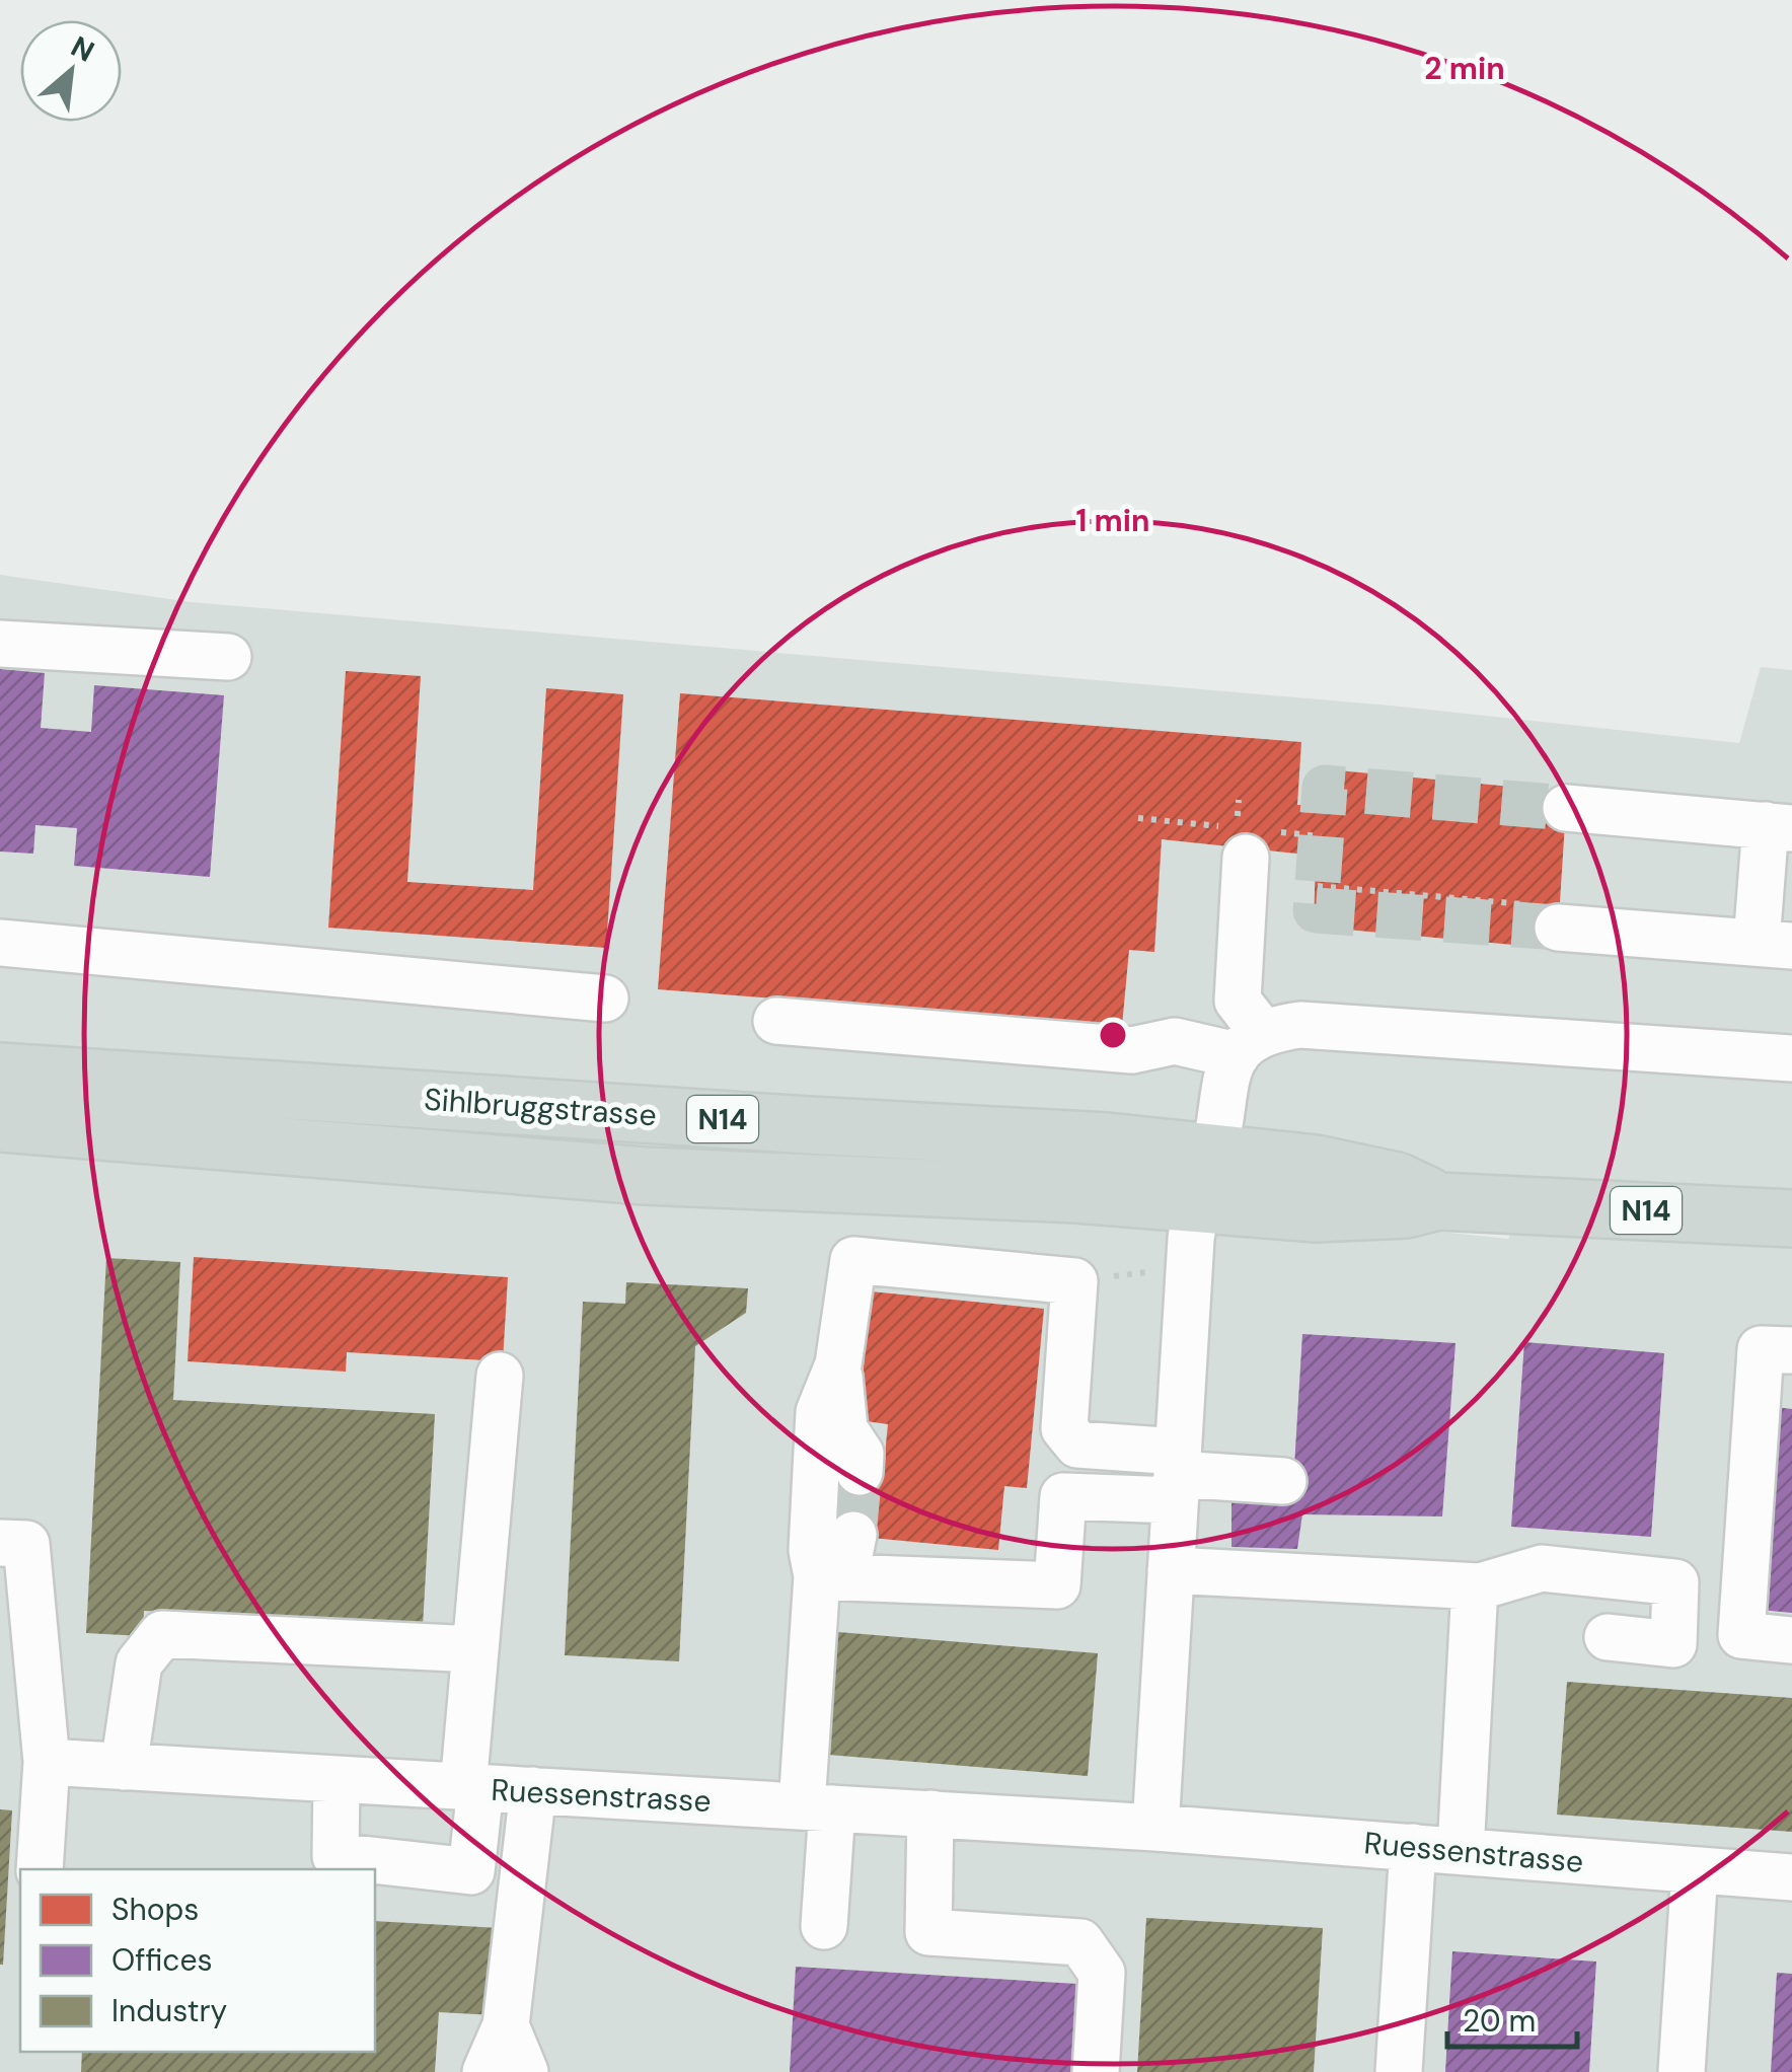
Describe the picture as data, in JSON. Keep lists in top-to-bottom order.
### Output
{
  "streets": {
    "main road": ["Sihlbruggstrasse", "N14"],
    "street": ["Ruessenstrasse"]
  },
  "legend": ["Shops", "Offices", "Industry"],
  "scale_bar": "20 m",
  "north": "top right",
  "rings": ["2 min", "1 min"]
}
